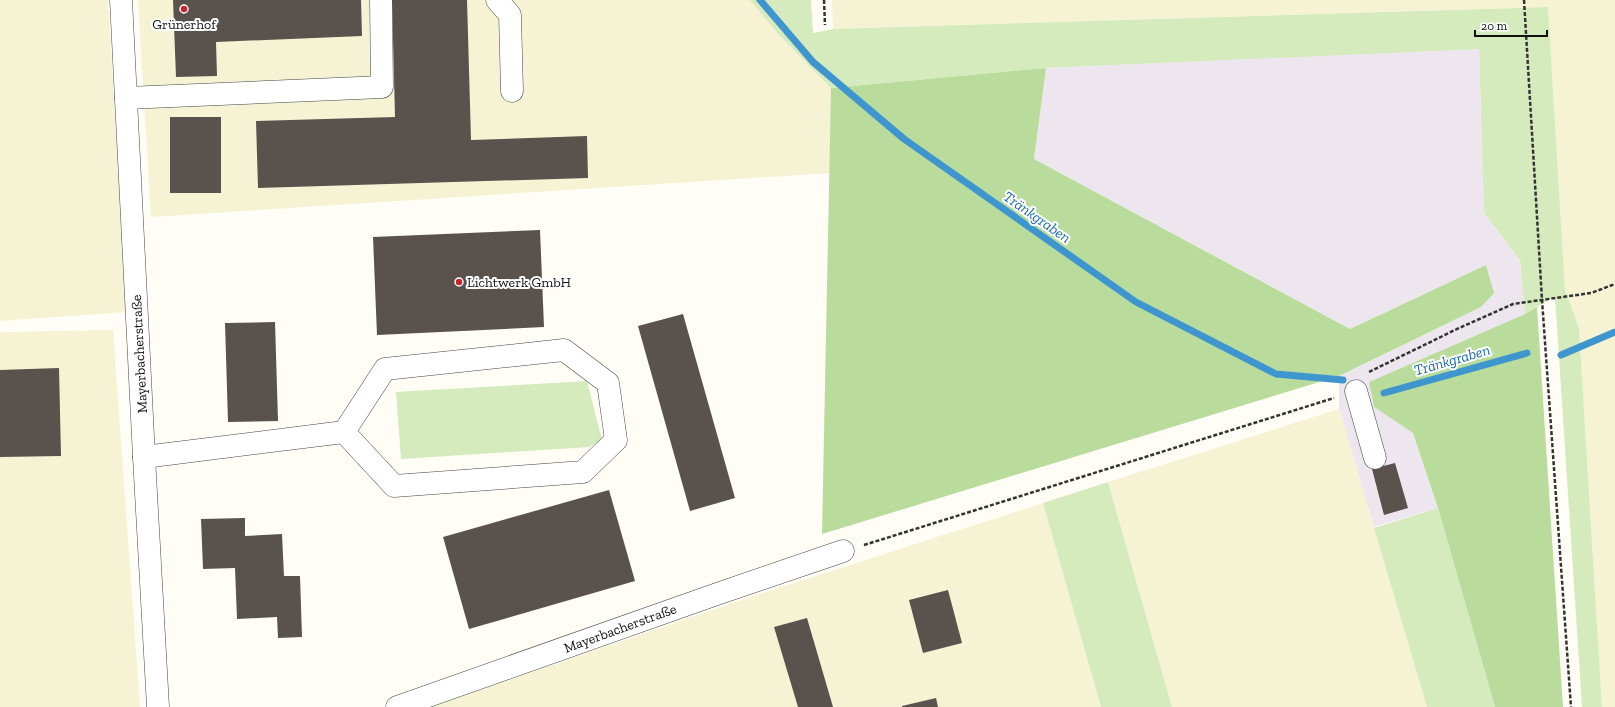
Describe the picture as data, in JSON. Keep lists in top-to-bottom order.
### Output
{
  "streets": {
    "street": ["Mayerbacherstraße"]
  },
  "water": ["Tränkgraben"],
  "places": ["Grünerhof", "Lichtwerk GmbH"],
  "scale_bar": "20 m"
}
